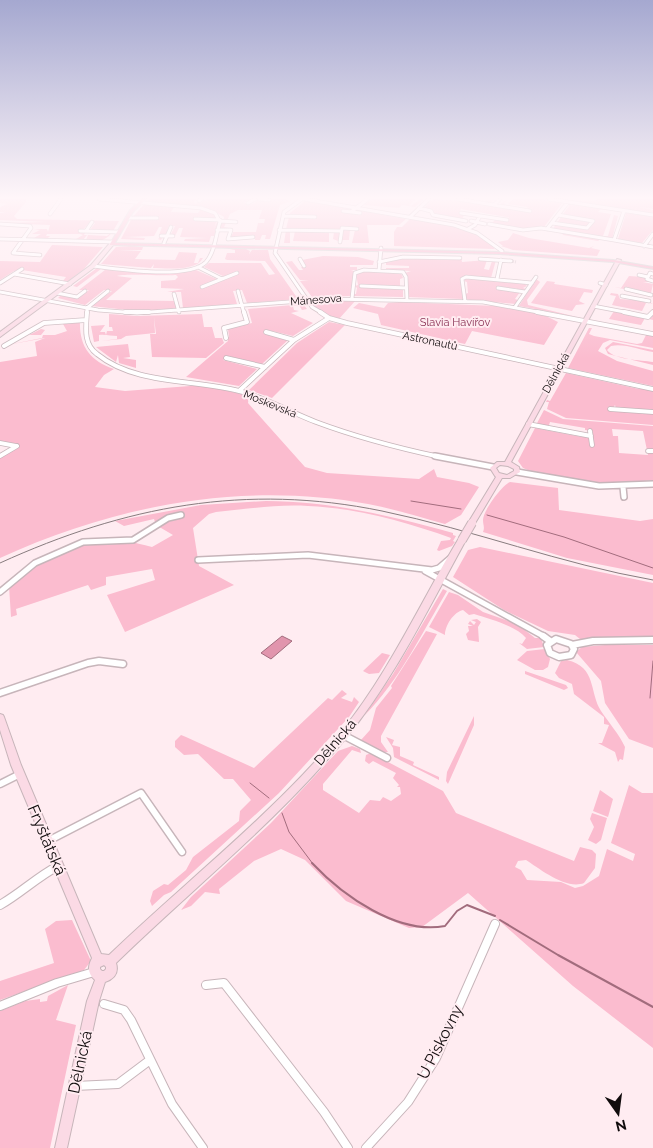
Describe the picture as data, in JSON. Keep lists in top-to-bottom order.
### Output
{
  "streets": {
    "street": [
      "Mánesova",
      "Astronautů",
      "Dělnická",
      "Moskevská",
      "Fryštátská",
      "U Pískovny"
    ]
  },
  "crossings": [
    ["Mánesova", "Astronautů"],
    ["Mánesova", "Dělnická"],
    ["Mánesova", "Moskevská"],
    ["Astronautů", "Dělnická"],
    ["Dělnická", "Fryštátská"]
  ],
  "parks": ["Slavia Havířov"],
  "north": "bottom"
}
